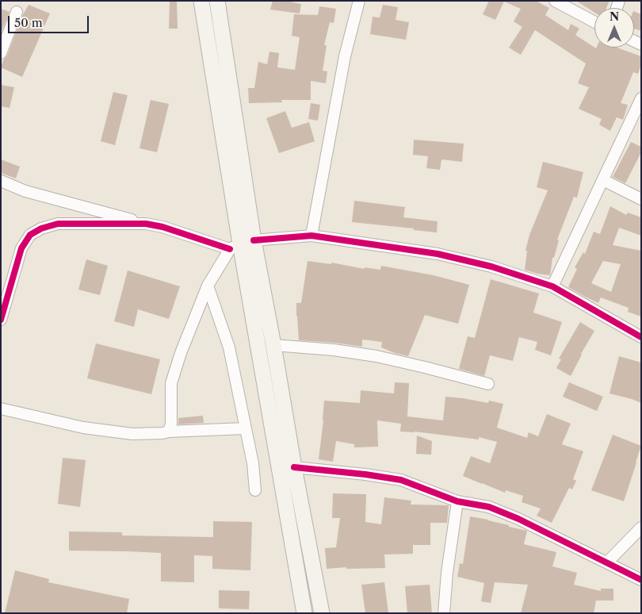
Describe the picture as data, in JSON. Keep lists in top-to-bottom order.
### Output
{
  "scale_bar": "50 m",
  "north": "top"
}
